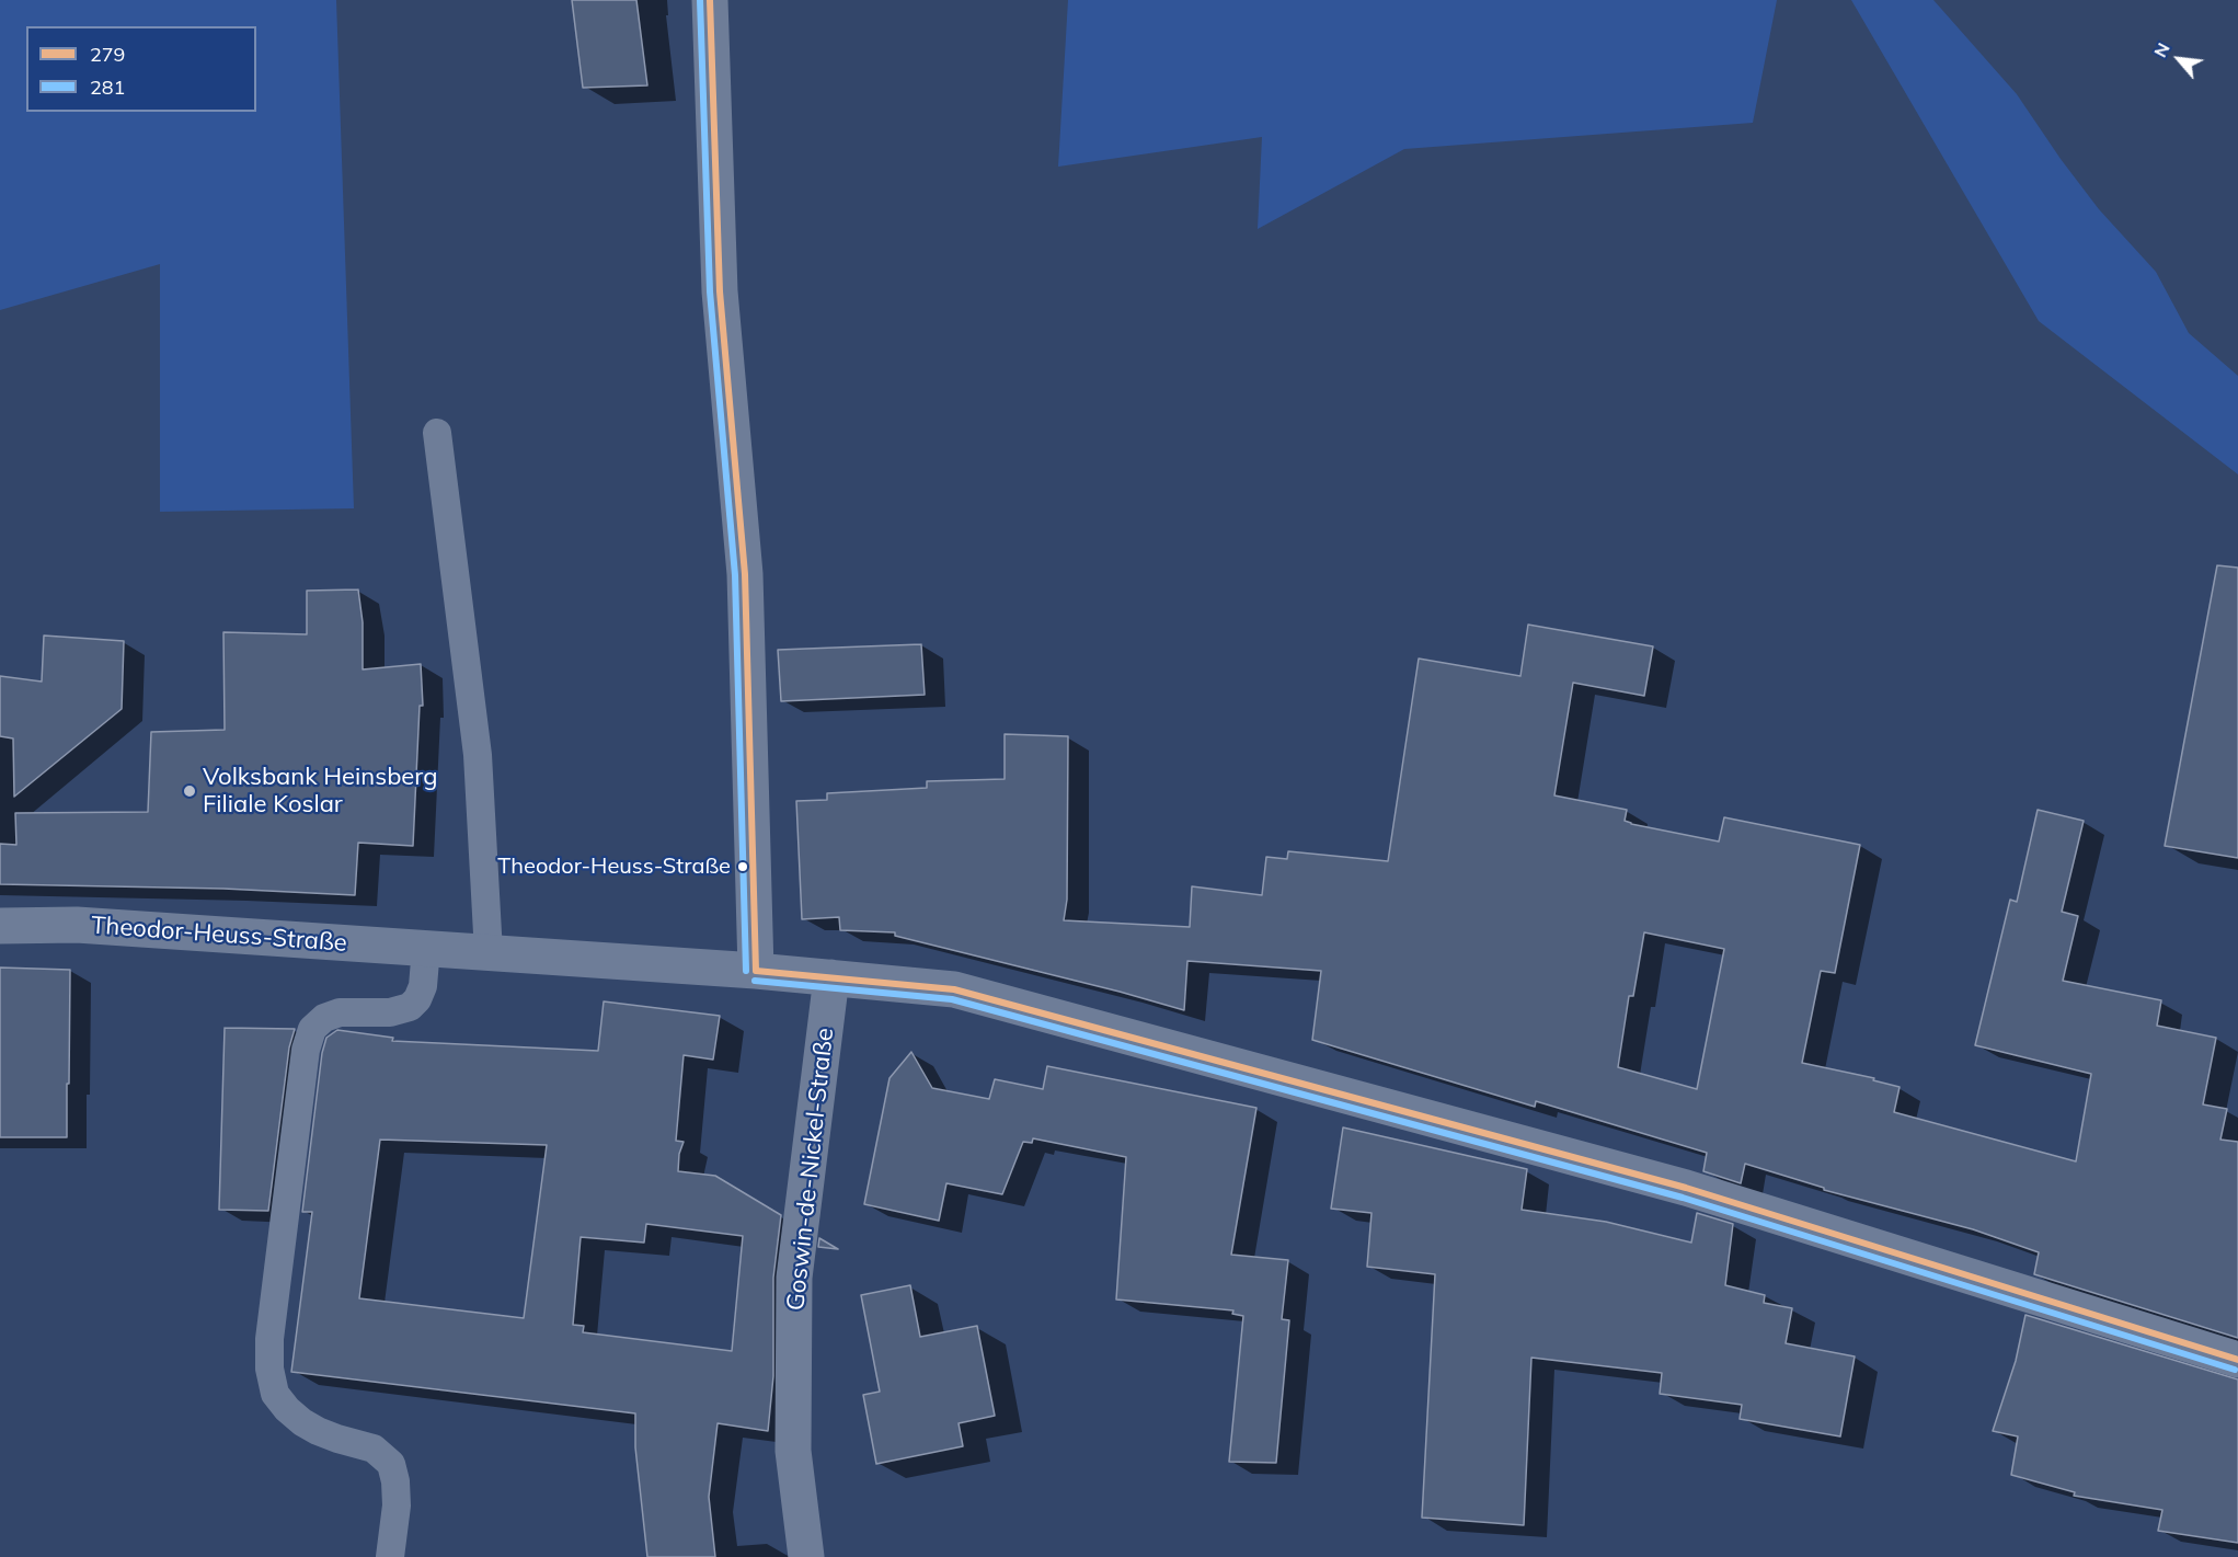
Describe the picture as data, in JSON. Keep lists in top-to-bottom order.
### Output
{
  "streets": {
    "street": ["Theodor-Heuss-Straße", "Goswin-de-Nickel-Straße"]
  },
  "crossings": [
    ["Theodor-Heuss-Straße", "Goswin-de-Nickel-Straße"]
  ],
  "places": ["Volksbank Heinsberg Filiale Koslar", "Theodor-Heuss-Straße"],
  "lines": ["transit line 279", "transit line 281"],
  "legend": ["279", "281"],
  "north": "top left"
}
